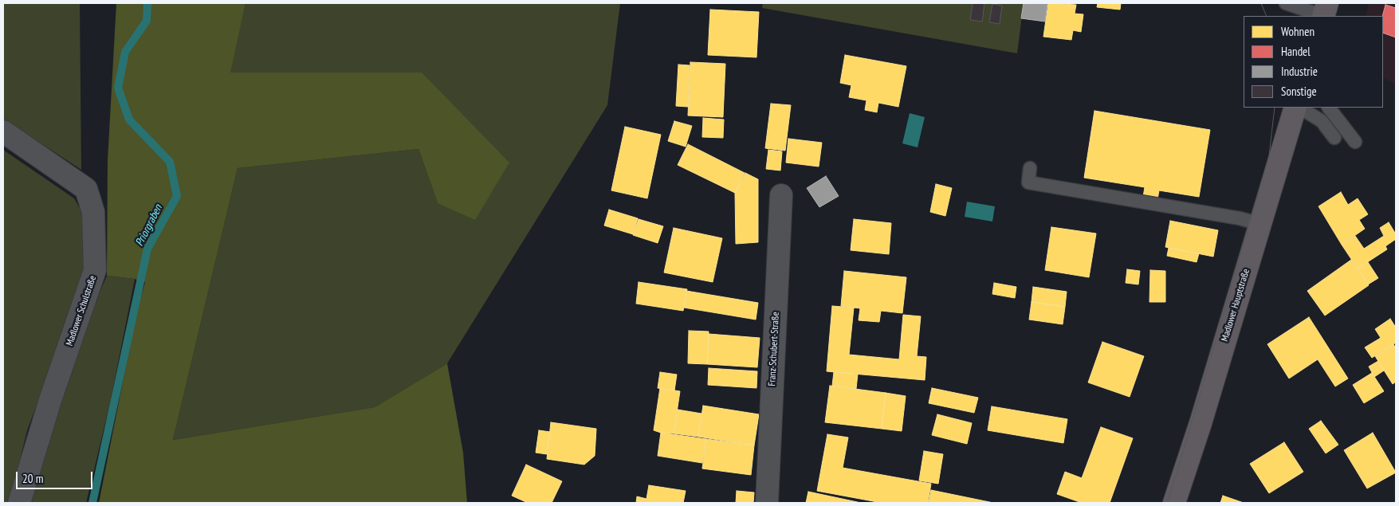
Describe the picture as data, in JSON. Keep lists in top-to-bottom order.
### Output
{
  "streets": {
    "main road": ["Madlower Hauptstraße"],
    "street": ["Madlower Schulstraße", "Franz-Schubert-Straße"]
  },
  "water": ["Priorgraben"],
  "legend": [
    "Wohnen",
    "Handel",
    "Industrie",
    "Sonstige"
  ],
  "scale_bar": "20 m"
}
